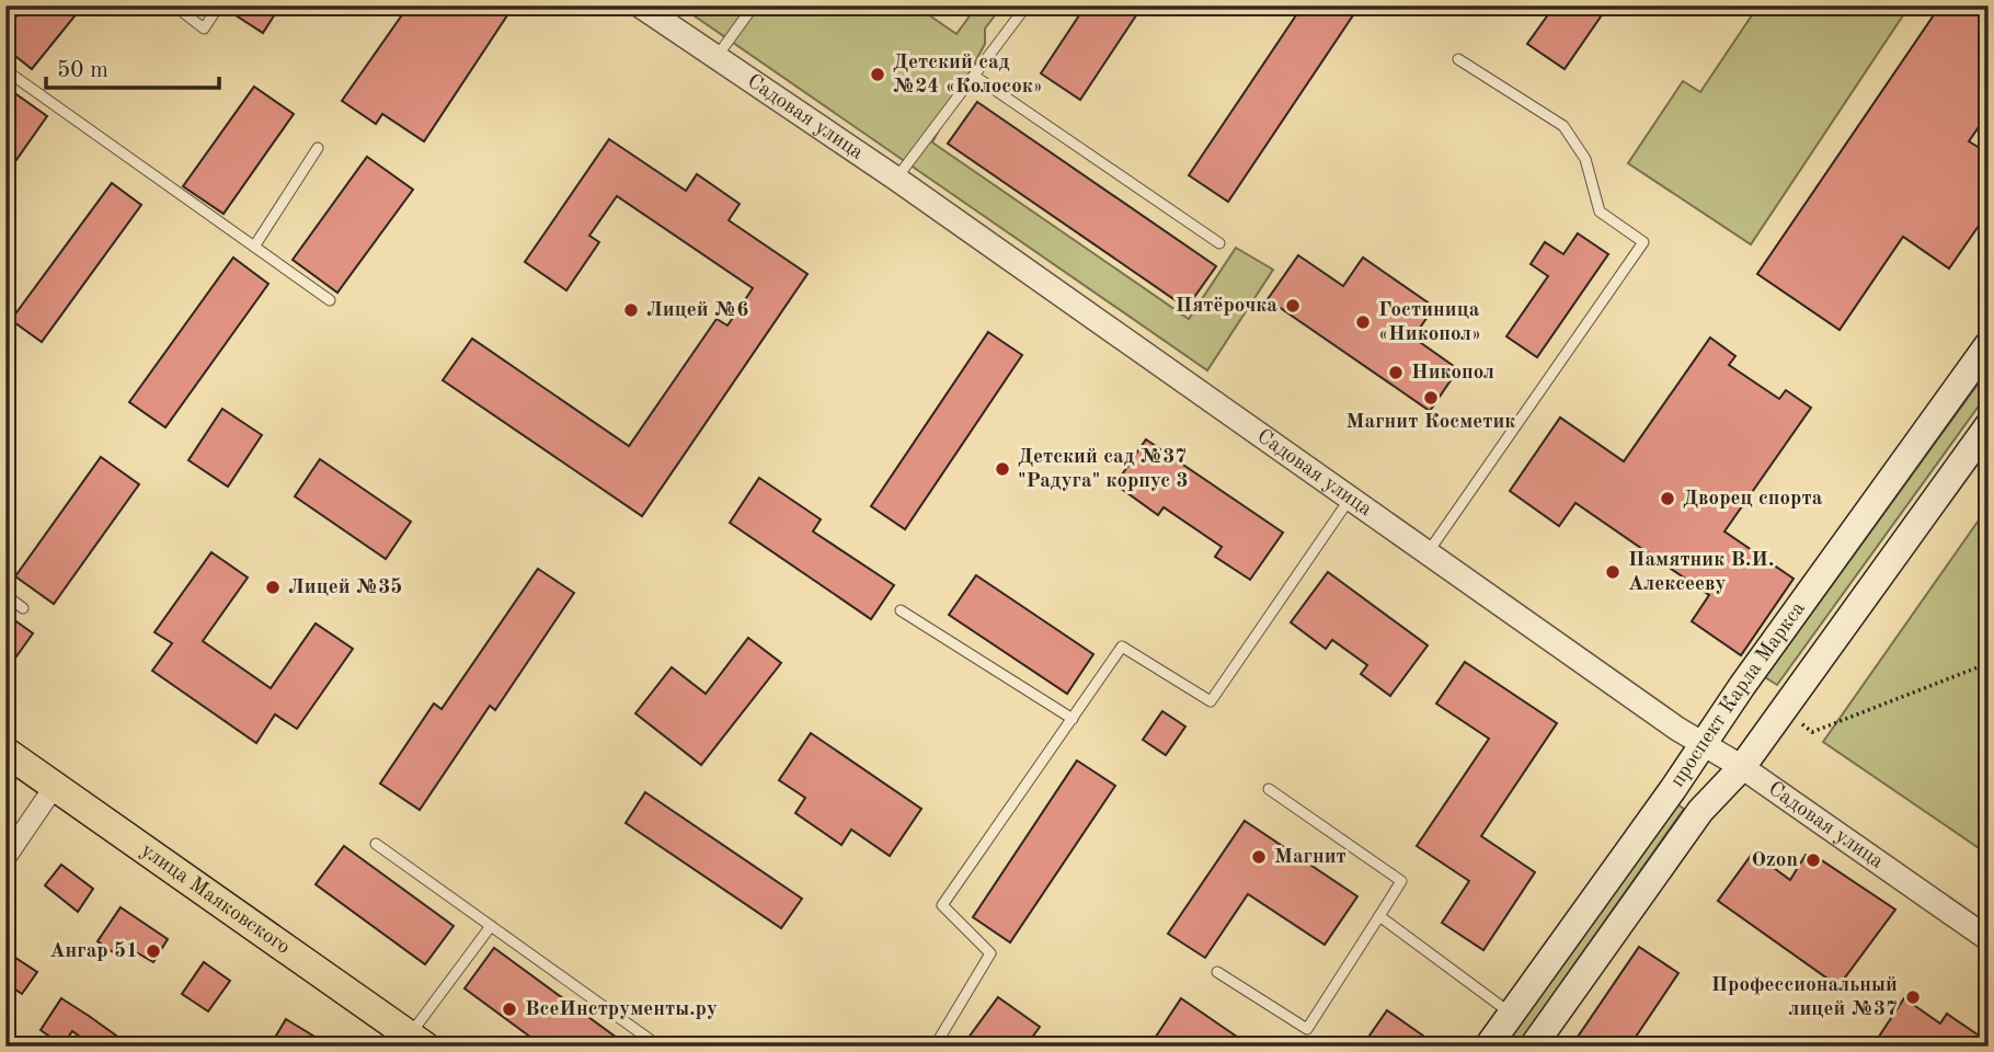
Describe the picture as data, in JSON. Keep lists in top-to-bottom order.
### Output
{
  "streets": {
    "main road": ["проспект Карла Маркса", "улица Маяковского"],
    "street": ["Садовая улица"]
  },
  "crossings": [
    ["Садовая улица", "проспект Карла Маркса"]
  ],
  "places": [
    "Детский сад №24 «Колосок»",
    "Пятёрочка",
    "Лицей №6",
    "Гостиница «Никопол»",
    "Никопол",
    "Магнит Косметик",
    "Детский сад №37 \"Радуга\" корпус 3",
    "Дворец спорта",
    "Памятник В.И. Алексееву",
    "Лицей №35",
    "Магнит",
    "Ozon",
    "Ангар 51",
    "Профессиональный лицей №37",
    "ВсеИнструменты.ру"
  ],
  "scale_bar": "50 m"
}
